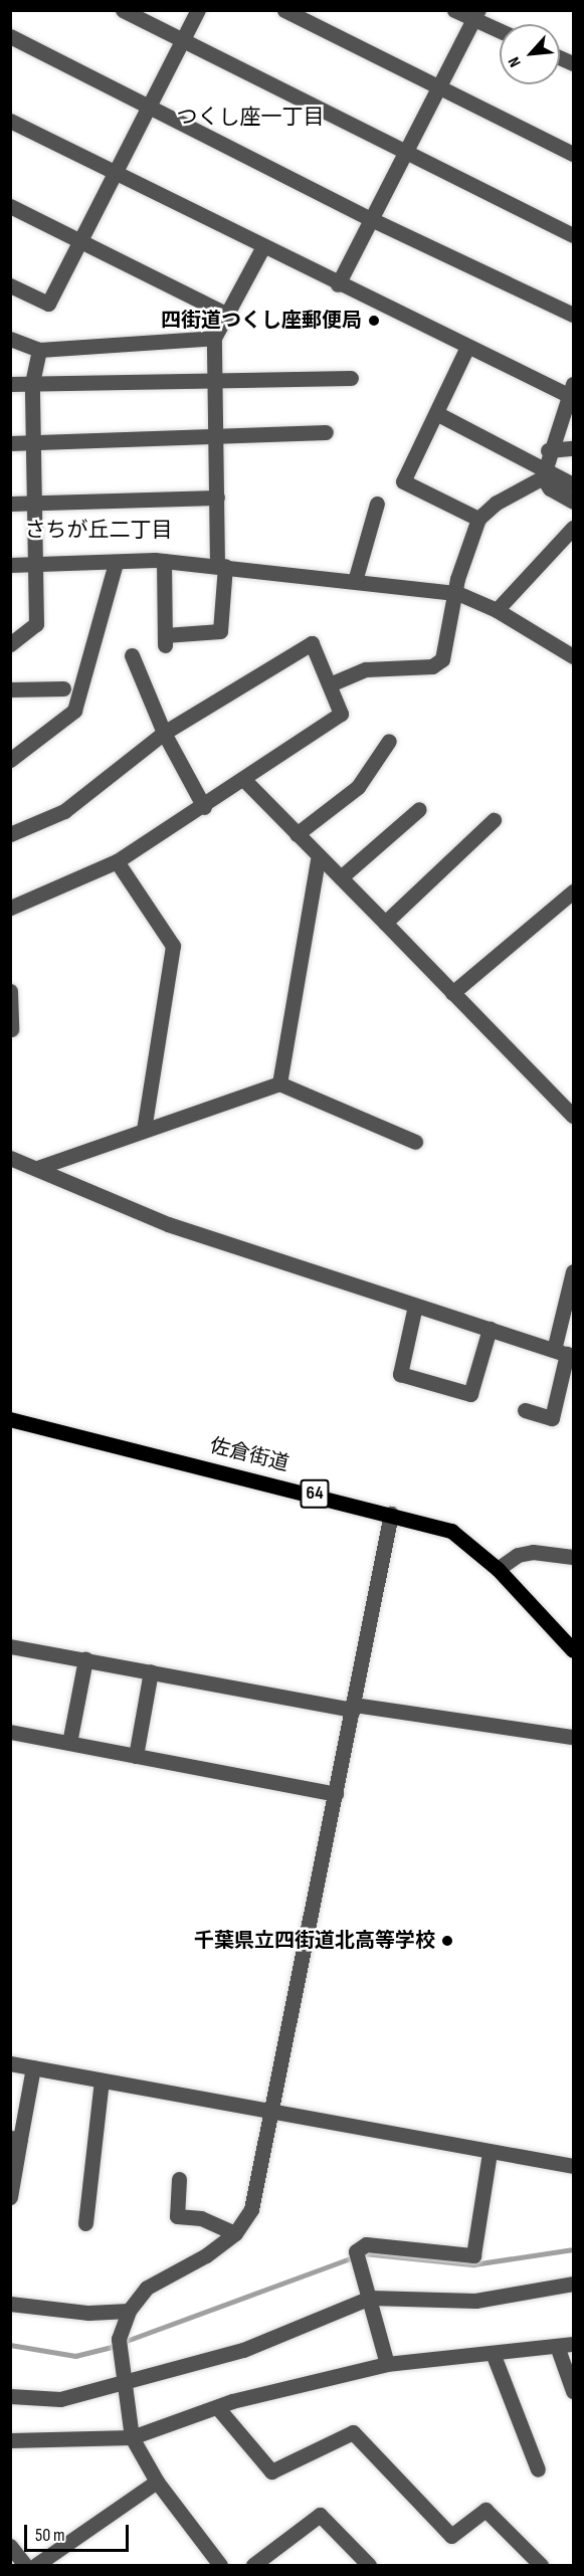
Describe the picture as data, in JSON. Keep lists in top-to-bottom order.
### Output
{
  "streets": {
    "main road": ["佐倉街道", "64"]
  },
  "districts": ["つくし座一丁目", "さちが丘二丁目"],
  "places": ["四街道つくし座郵便局", "千葉県立四街道北高等学校"],
  "scale_bar": "50 m",
  "north": "bottom left"
}
